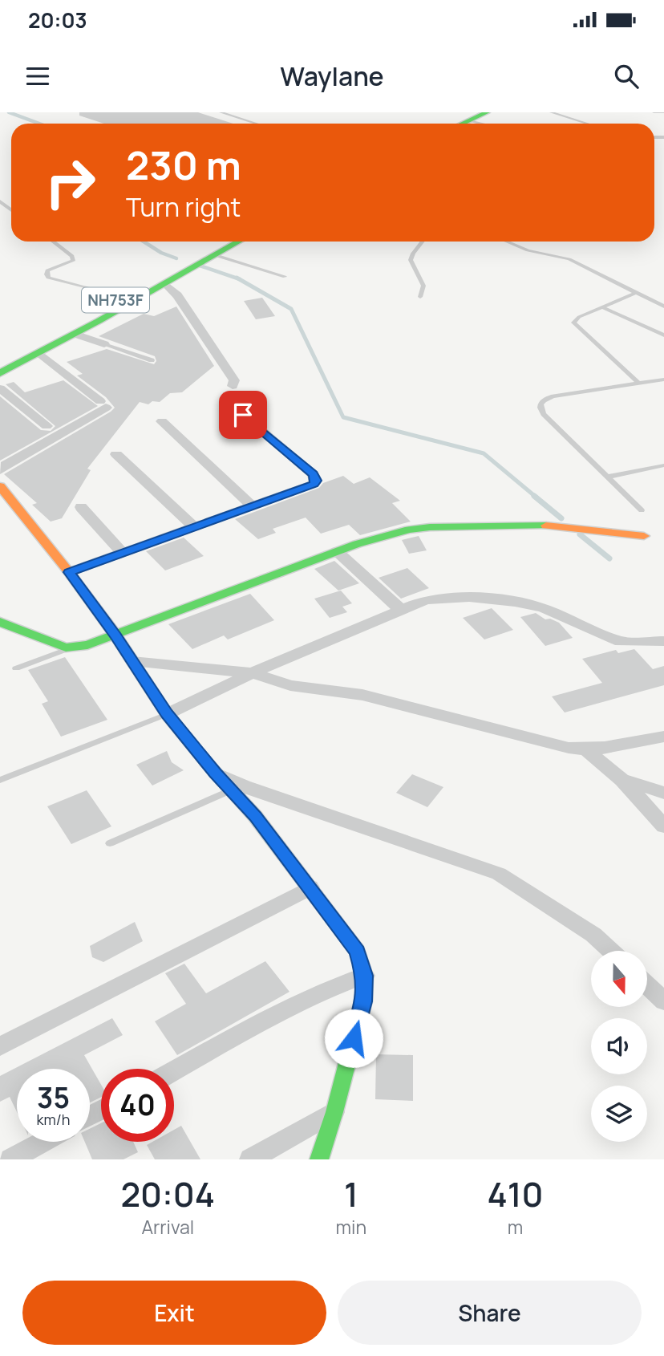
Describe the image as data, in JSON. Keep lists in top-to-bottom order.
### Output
{
  "streets": {
    "main road": ["NH753F"]
  },
  "north": "bottom",
  "page": {
    "status": "20:03",
    "header": "Waylane",
    "turn": ["230 m", "Turn right"],
    "speed": "35 km/h",
    "limit": "40",
    "eta": [
      "20:04",
      "Arrival",
      "1",
      "min",
      "410",
      "m"
    ],
    "buttons": ["Exit", "Share"]
  }
}
